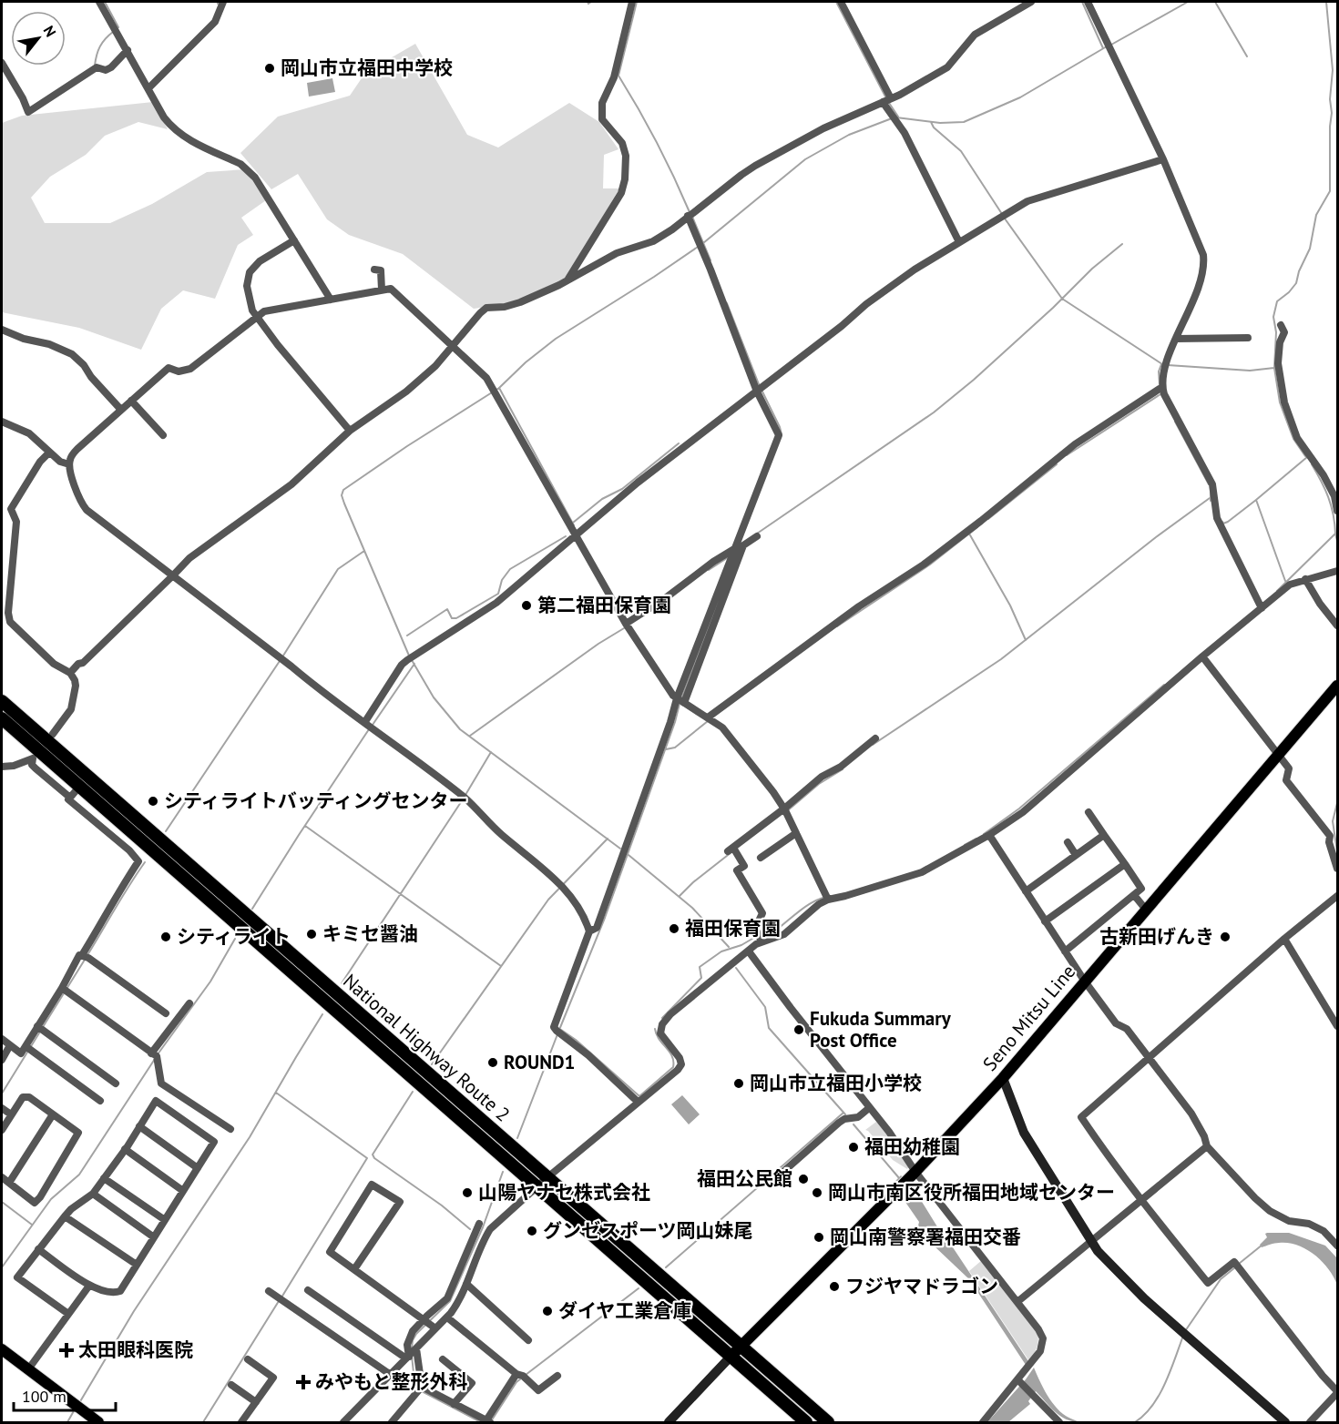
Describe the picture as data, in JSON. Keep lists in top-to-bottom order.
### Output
{
  "streets": {
    "highway": ["National Highway Route 2"],
    "main road": ["Seno Mitsu Line"]
  },
  "crossings": [
    ["Seno Mitsu Line", "National Highway Route 2"]
  ],
  "places": {
    "other": [
      "岡山市立福田中学校",
      "第二福田保育園",
      "シティライトバッティングセンター",
      "福田保育園",
      "キミセ醤油",
      "シティライト",
      "古新田げんき",
      "Fukuda Summary Post Office",
      "ROUND1",
      "岡山市立福田小学校",
      "福田幼稚園",
      "福田公民館",
      "山陽ヤナセ株式会社",
      "岡山市南区役所福田地域センター",
      "グンゼスポーツ岡山妹尾",
      "岡山南警察署福田交番",
      "フジヤマドラゴン",
      "ダイヤ工業倉庫"
    ],
    "health": ["太田眼科医院", "みやもと整形外科"]
  },
  "scale_bar": "100 m",
  "north": "top right"
}
